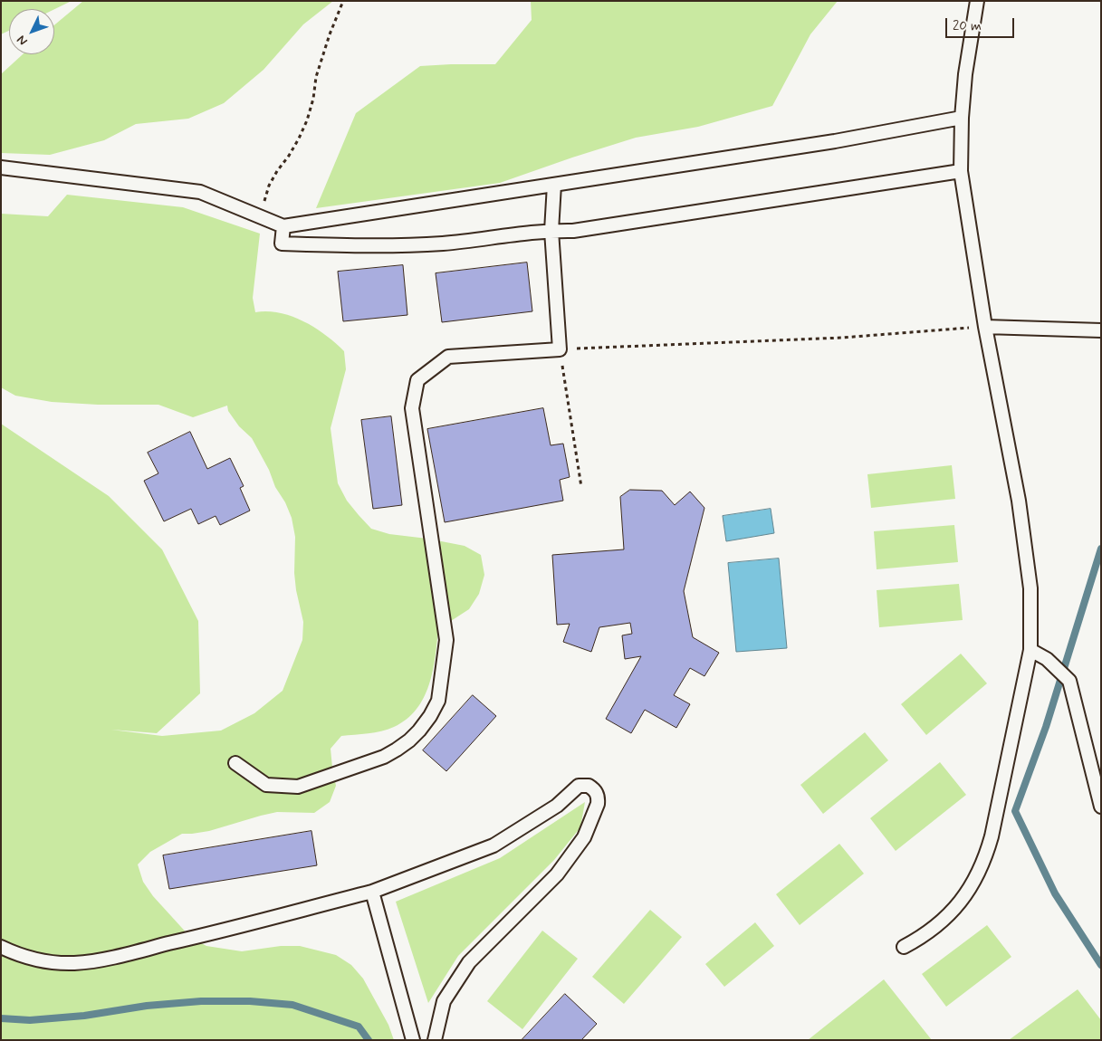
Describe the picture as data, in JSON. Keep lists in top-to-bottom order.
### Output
{
  "scale_bar": "20 m",
  "north": "bottom left"
}
